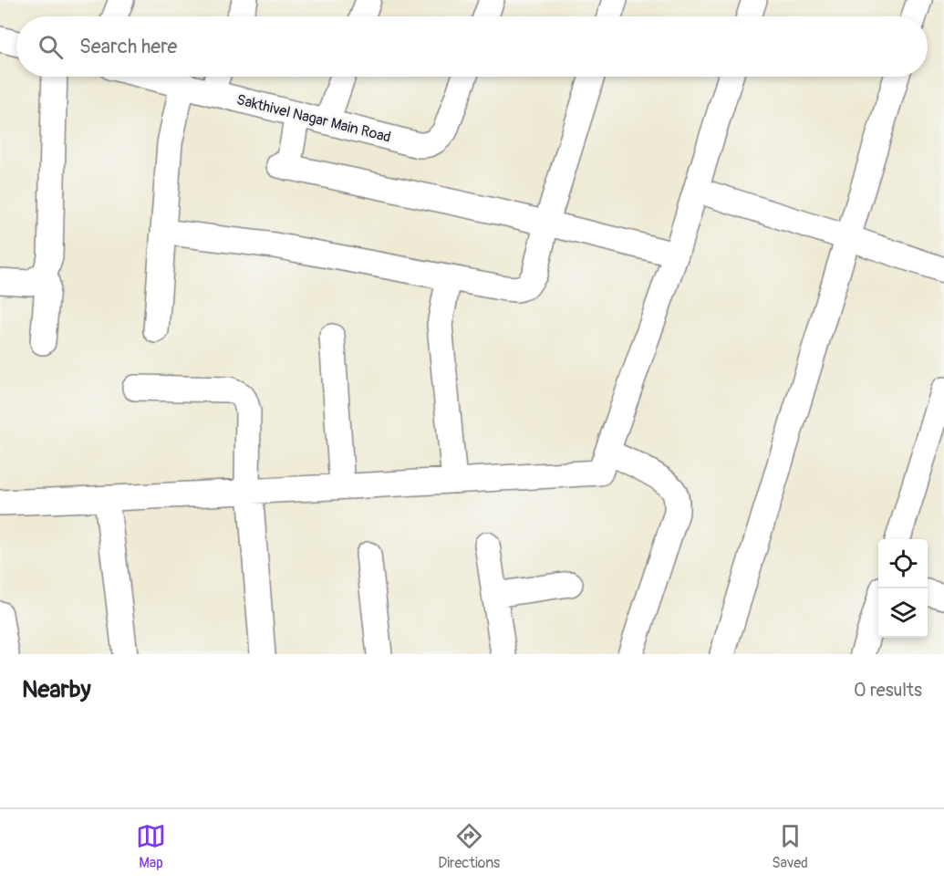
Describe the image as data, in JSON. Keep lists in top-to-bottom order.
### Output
{
  "streets": {
    "street": ["Sakthivel Nagar Main Road"]
  },
  "page": {
    "search": "Search here",
    "heading": ["Nearby", "0 results"],
    "nav": ["Map", "Directions", "Saved"]
  }
}
